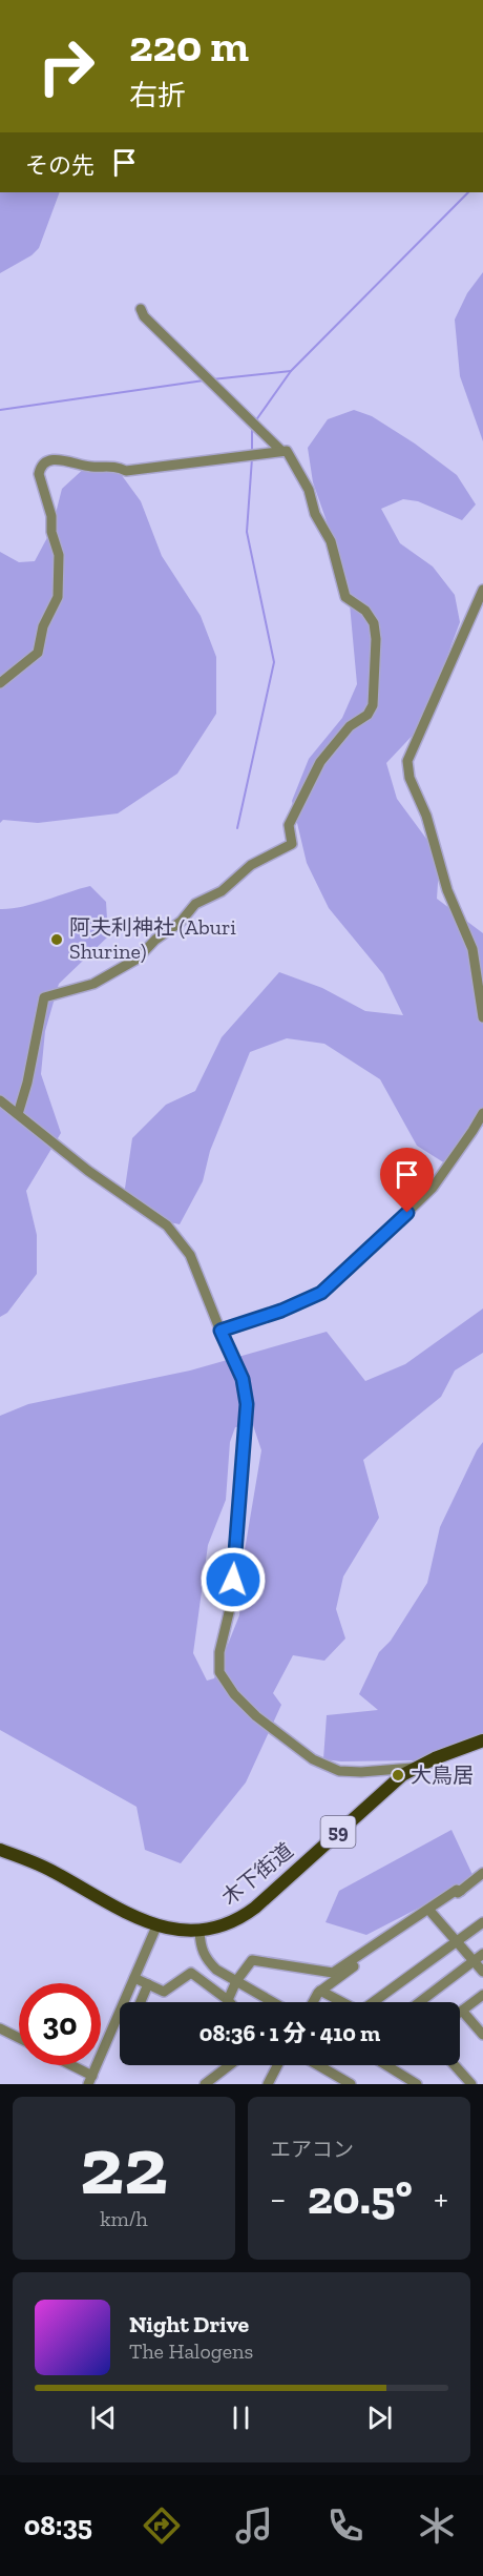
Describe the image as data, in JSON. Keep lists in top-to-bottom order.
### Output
{
  "streets": {
    "main road": ["59", "木下街道"]
  },
  "places": ["阿夫利神社 (Aburi Shurine)", "大鳥居"],
  "page": {
    "turn": ["220 m", "右折"],
    "then": "その先",
    "limit": "30",
    "trip": "08:36 · 1 分 · 410 m",
    "tile": [
      ["22", "km/h"],
      "エアコン"
    ],
    "heat": ["−", "20.5°", "+"],
    "song": ["Night Drive", "The Halogens"],
    "tabs": "08:35"
  }
}
